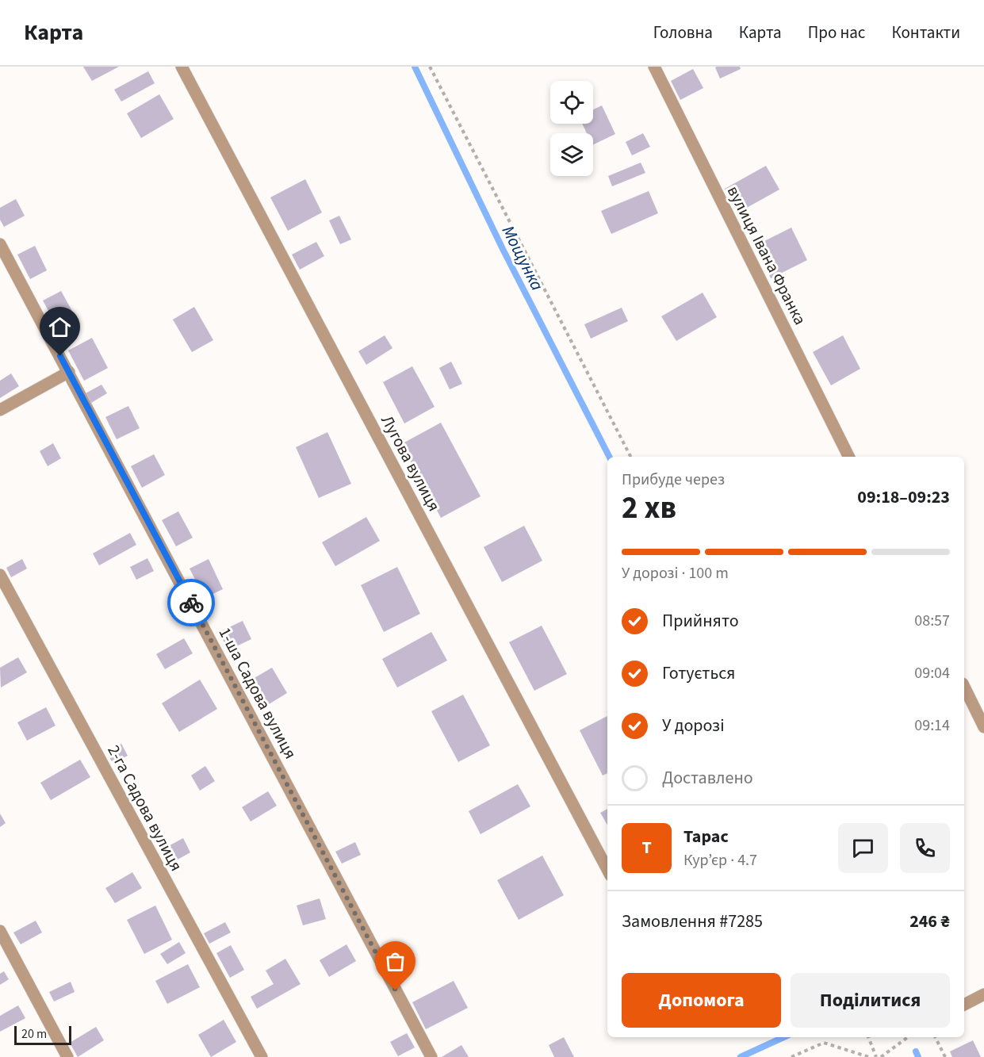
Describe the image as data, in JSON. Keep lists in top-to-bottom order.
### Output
{
  "streets": {
    "street": [
      "вулиця Івана Франка",
      "Лугова вулиця",
      "1-ша Садова вулиця",
      "2-га Садова вулиця"
    ]
  },
  "water": ["Мощунка"],
  "scale_bar": "20 m",
  "page": {
    "header": "Карта",
    "nav": [
      "Головна",
      "Карта",
      "Про нас",
      "Контакти"
    ],
    "heading": ["2 хв", "Прибуде через", "09:18–09:23"],
    "panel": [
      "Тарас",
      "Кур’єр · 4.7",
      "Замовлення #7285",
      "246 ₴"
    ],
    "bar": "У дорозі · 100 m",
    "list": [
      ["Прийнято", "08:57"],
      ["Готується", "09:04"],
      ["У дорозі", "09:14"],
      "Доставлено"
    ],
    "round": "Т",
    "buttons": ["Допомога", "Поділитися"],
    "scale": "20 m"
  }
}
